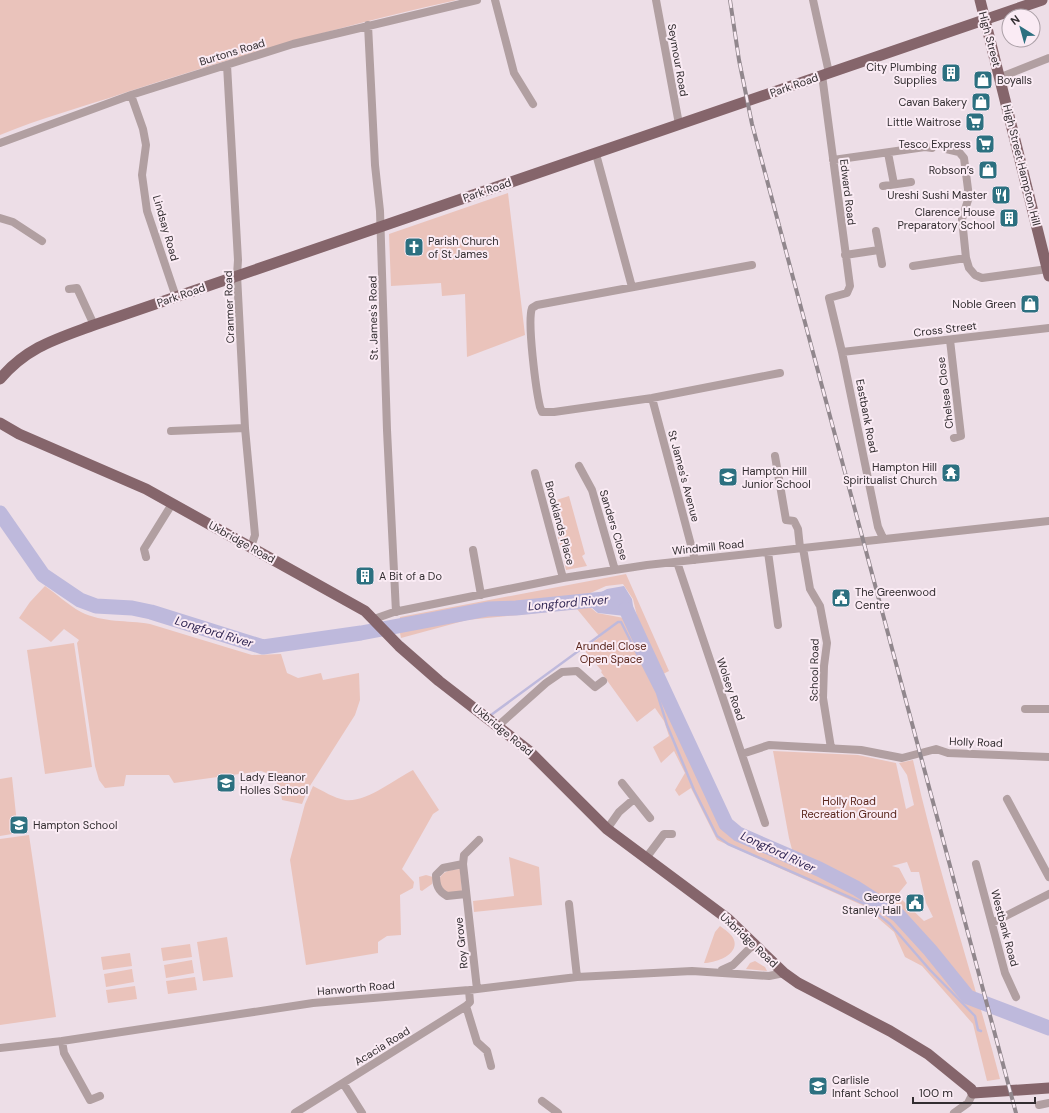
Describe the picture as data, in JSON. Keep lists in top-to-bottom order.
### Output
{
  "streets": {
    "main road": [
      "High Street",
      "Park Road",
      "High Street Hampton Hill",
      "Uxbridge Road"
    ],
    "street": [
      "Burtons Road",
      "Seymour Road",
      "Edward Road",
      "Lindsay Road",
      "Cranmer Road",
      "St. James's Road",
      "Cross Street",
      "Chelsea Close",
      "Eastbank Road",
      "St James's Avenue",
      "Brooklands Place",
      "Sanders Close",
      "Windmill Road",
      "School Road",
      "Wolsey Road",
      "Holly Road",
      "Westbank Road",
      "Roy Grove",
      "Hanworth Road",
      "Acacia Road"
    ]
  },
  "crossings": [
    ["High Street", "Park Road"],
    ["High Street", "High Street Hampton Hill"],
    ["Burtons Road", "Lindsay Road"],
    ["Burtons Road", "Cranmer Road"],
    ["Burtons Road", "St. James's Road"],
    ["Seymour Road", "Park Road"],
    ["Park Road", "Edward Road"],
    ["Park Road", "Lindsay Road"],
    ["Park Road", "Cranmer Road"],
    ["Park Road", "St. James's Road"],
    ["Edward Road", "Eastbank Road"],
    ["Cranmer Road", "Uxbridge Road"],
    ["St. James's Road", "Windmill Road"],
    ["Cross Street", "Chelsea Close"],
    ["Cross Street", "Eastbank Road"],
    ["Eastbank Road", "Windmill Road"],
    ["St James's Avenue", "Windmill Road"],
    ["Brooklands Place", "Windmill Road"],
    ["Sanders Close", "Windmill Road"],
    ["Uxbridge Road", "Windmill Road"],
    ["Uxbridge Road", "Hanworth Road"],
    ["Windmill Road", "School Road"],
    ["Windmill Road", "Wolsey Road"],
    ["School Road", "Holly Road"],
    ["Roy Grove", "Hanworth Road"]
  ],
  "water": ["Longford River"],
  "parks": ["Arundel Close Open Space", "Holly Road Recreation Ground"],
  "places": {
    "building": ["City Plumbing Supplies", "Clarence House Preparatory School", "A Bit of a Do"],
    "shop": [
      "Boyalls",
      "Cavan Bakery",
      "Robson’s",
      "Noble Green"
    ],
    "supermarket": ["Little Waitrose", "Tesco Express"],
    "restaurant": ["Ureshi Sushi Master"],
    "church": ["Parish Church of St James"],
    "temple": ["Hampton Hill Spiritualist Church"],
    "school or university": [
      "Hampton Hill Junior School",
      "Lady Eleanor Holles School",
      "Hampton School",
      "Carlisle Infant School"
    ],
    "public building": ["The Greenwood Centre", "George Stanley Hall"]
  },
  "scale_bar": "100 m",
  "north": "top left"
}
